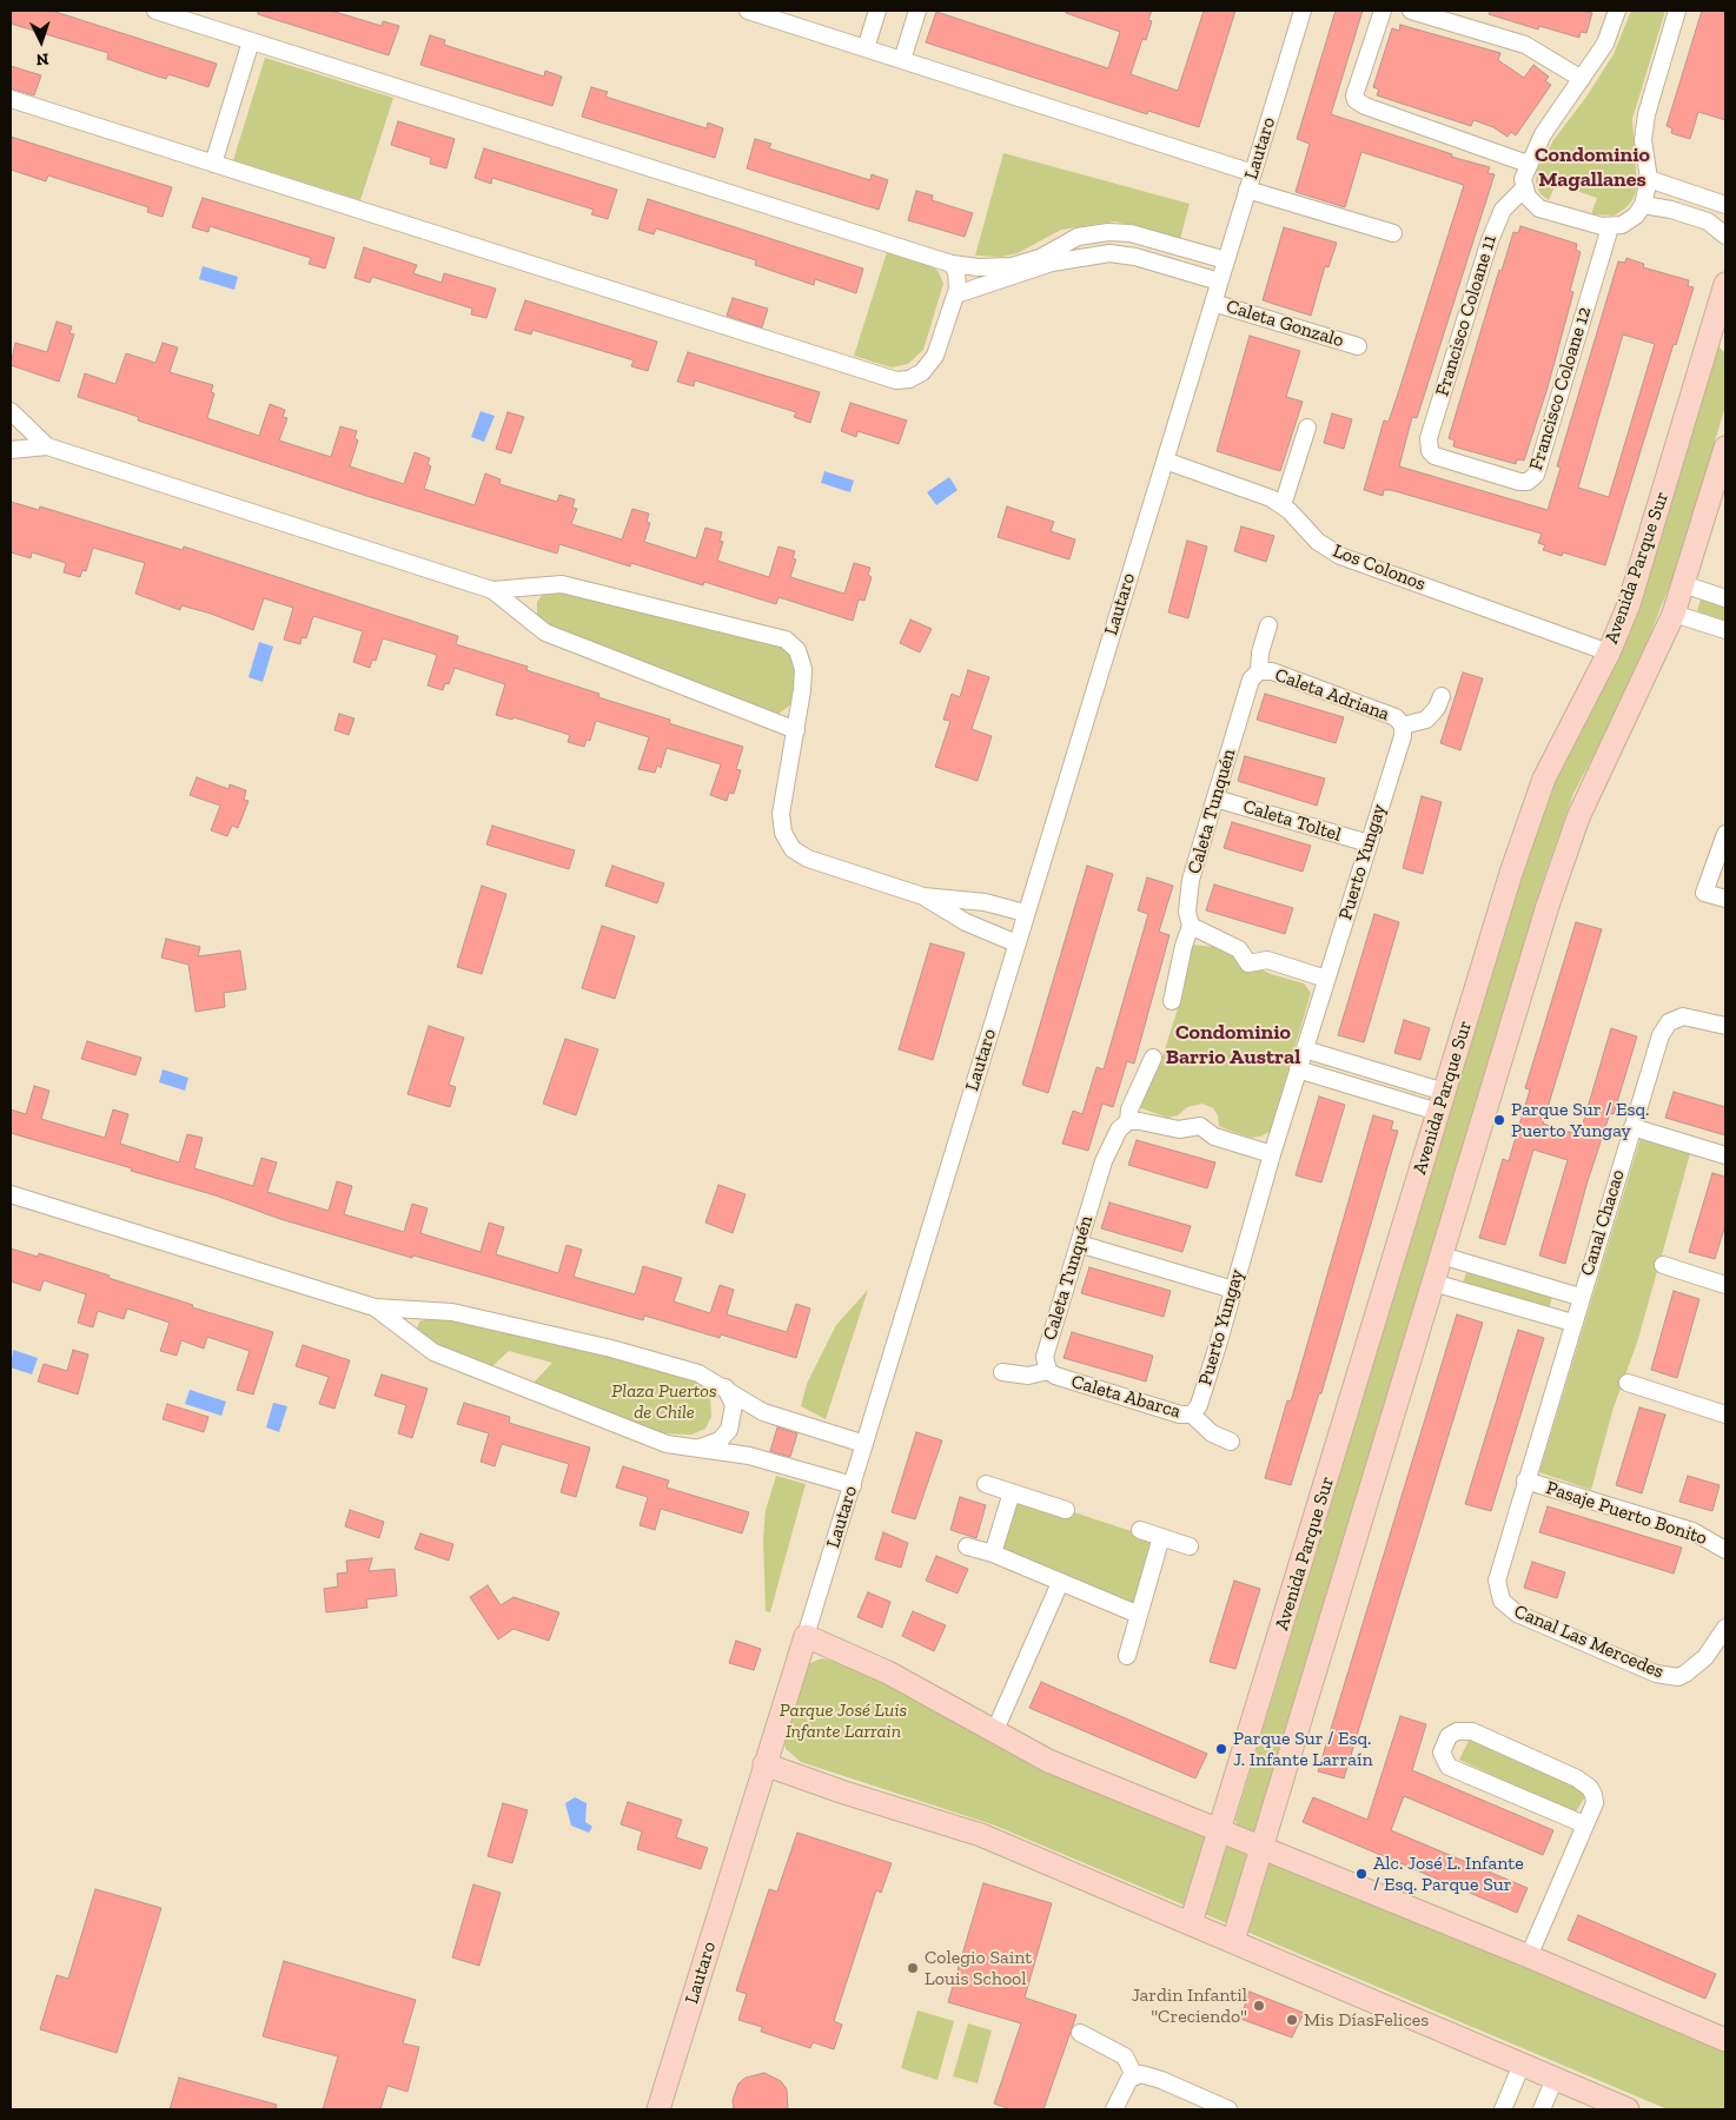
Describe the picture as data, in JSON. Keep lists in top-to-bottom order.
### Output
{
  "streets": {
    "street": [
      "Lautaro",
      "Francisco Coloane 11",
      "Caleta Gonzalo",
      "Francisco Coloane 12",
      "Los Colonos",
      "Avenida Parque Sur",
      "Caleta Adriana",
      "Caleta Tunquén",
      "Caleta Toltel",
      "Puerto Yungay",
      "Canal Chacao",
      "Caleta Abarca",
      "Pasaje Puerto Bonito",
      "Canal Las Mercedes"
    ]
  },
  "crossings": [
    ["Lautaro", "Caleta Gonzalo"],
    ["Lautaro", "Los Colonos"],
    ["Francisco Coloane 11", "Francisco Coloane 12"],
    ["Los Colonos", "Avenida Parque Sur"],
    ["Caleta Adriana", "Caleta Tunquén"],
    ["Caleta Adriana", "Puerto Yungay"],
    ["Caleta Tunquén", "Caleta Toltel"],
    ["Caleta Tunquén", "Caleta Abarca"],
    ["Caleta Toltel", "Puerto Yungay"],
    ["Puerto Yungay", "Caleta Abarca"],
    ["Canal Chacao", "Pasaje Puerto Bonito"],
    ["Canal Chacao", "Canal Las Mercedes"]
  ],
  "districts": ["Condominio Magallanes", "Condominio Barrio Austral"],
  "parks": ["Plaza Puertos de Chile", "Parque José Luis Infante Larrain"],
  "places": [
    "Parque Sur / Esq. Puerto Yungay",
    "Parque Sur / Esq. J. Infante Larraín",
    "Alc. José L. Infante / Esq. Parque Sur",
    "Colegio Saint Louis School",
    "Jardin Infantil \"Creciendo\"",
    "Mis DíasFelices"
  ],
  "north": "bottom"
}
